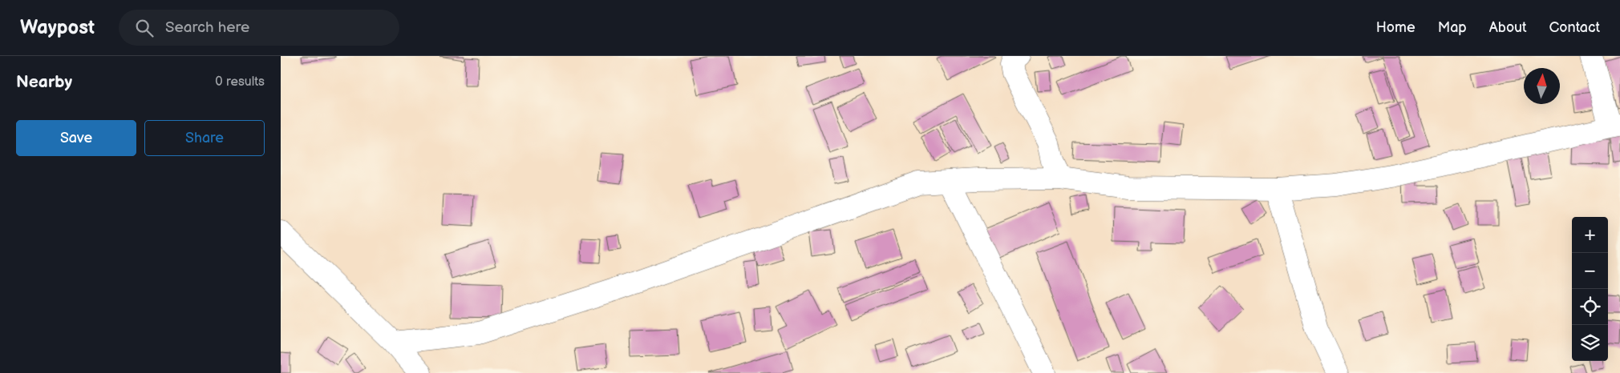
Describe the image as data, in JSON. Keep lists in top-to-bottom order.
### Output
{
  "north": "top",
  "page": {
    "header": "Waypost",
    "search": "Search here",
    "nav": [
      "Home",
      "Map",
      "About",
      "Contact"
    ],
    "heading": ["Nearby", "0 results"],
    "buttons": ["Save", "Share"],
    "map_buttons": ["+", "−"]
  }
}
